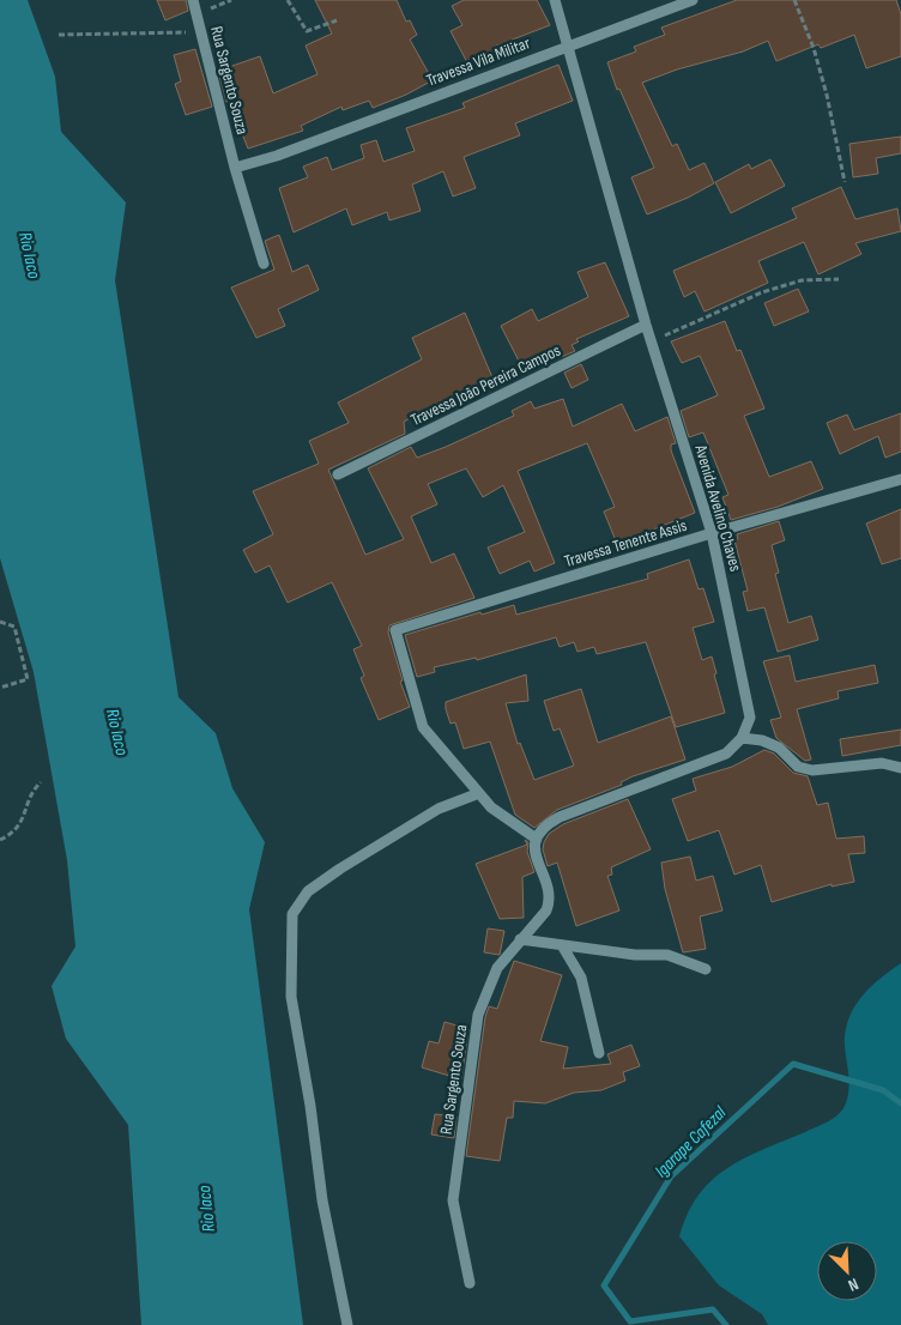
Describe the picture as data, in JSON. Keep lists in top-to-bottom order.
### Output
{
  "streets": {
    "street": [
      "Travessa Vila Militar",
      "Rua Sargento Souza",
      "Travessa João Pereira Campos",
      "Avenida Avelino Chaves",
      "Travessa Tenente Assis"
    ]
  },
  "crossings": [
    ["Travessa Vila Militar", "Rua Sargento Souza"],
    ["Travessa Vila Militar", "Avenida Avelino Chaves"],
    ["Travessa João Pereira Campos", "Avenida Avelino Chaves"],
    ["Avenida Avelino Chaves", "Travessa Tenente Assis"]
  ],
  "water": ["Rio Iaco", "Igarape Cafezal"],
  "north": "bottom right"
}
